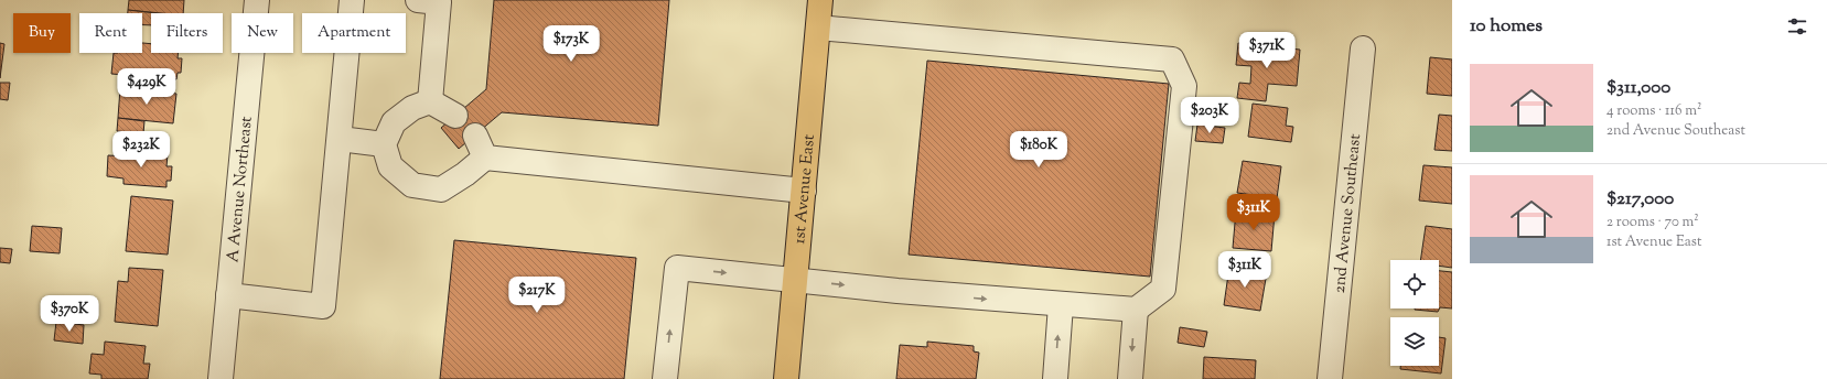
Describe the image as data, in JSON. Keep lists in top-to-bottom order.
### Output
{
  "streets": {
    "main road": ["1st Avenue East"],
    "street": ["A Avenue Northeast", "2nd Avenue Southeast"]
  },
  "page": {
    "heading": "10 homes",
    "chip": [
      "Buy",
      "Rent",
      "Filters",
      "New",
      "Apartment"
    ],
    "price": [
      "$173K",
      "$371K",
      "$429K",
      "$203K",
      "$232K",
      "$180K",
      "$311K",
      "$311K",
      "$217K",
      "$370K"
    ],
    "list": [
      {
        "name": "$311,000",
        "note": "4 rooms · 116 m² · 2nd Avenue Southeast"
      },
      {
        "name": "$217,000",
        "note": "2 rooms · 70 m² · 1st Avenue East"
      }
    ]
  }
}
